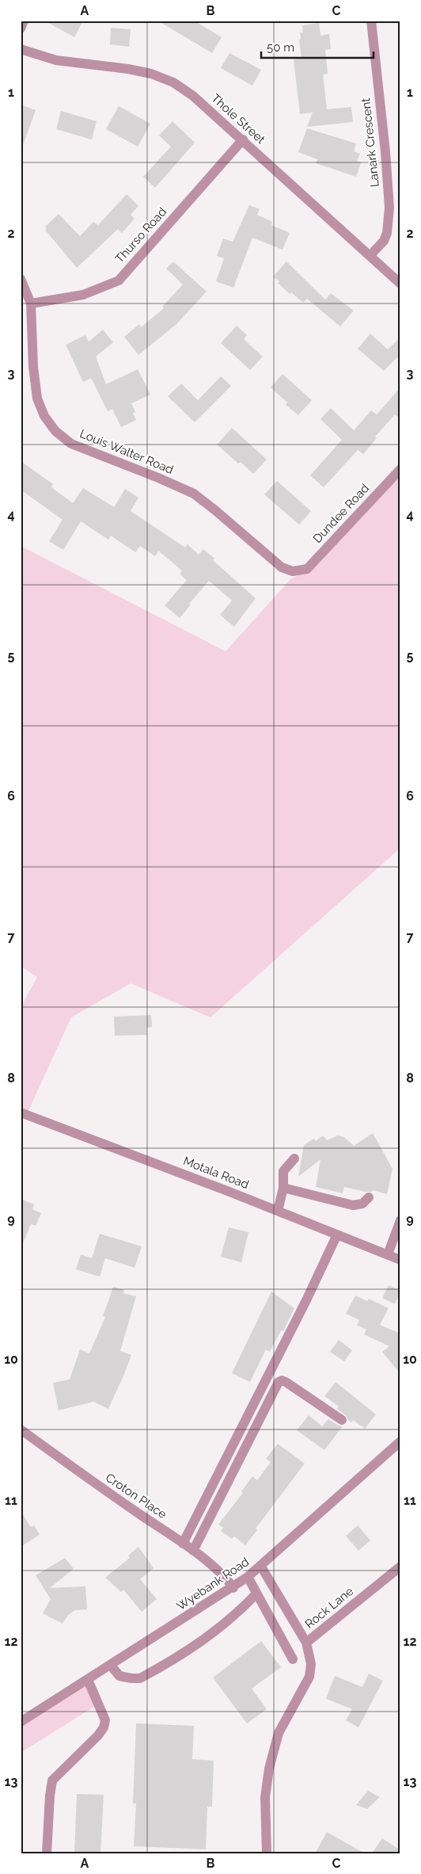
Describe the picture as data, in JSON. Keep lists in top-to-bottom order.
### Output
{
  "streets": {
    "street": [
      "Thole Street",
      "Lanark Crescent",
      "Thurso Road",
      "Louis Walter Road",
      "Dundee Road",
      "Motala Road",
      "Croton Place",
      "Wyebank Road",
      "Rock Lane"
    ]
  },
  "crossings": [
    ["Thole Street", "Lanark Crescent"],
    ["Thole Street", "Thurso Road"],
    ["Thurso Road", "Louis Walter Road"],
    ["Louis Walter Road", "Dundee Road"],
    ["Croton Place", "Wyebank Road"],
    ["Wyebank Road", "Rock Lane"]
  ],
  "scale_bar": "50 m",
  "grid": {
    "columns": ["A", "B", "C"],
    "rows": [
      "1",
      "2",
      "3",
      "4",
      "5",
      "6",
      "7",
      "8",
      "9",
      "10",
      "11",
      "12",
      "13"
    ]
  }
}
